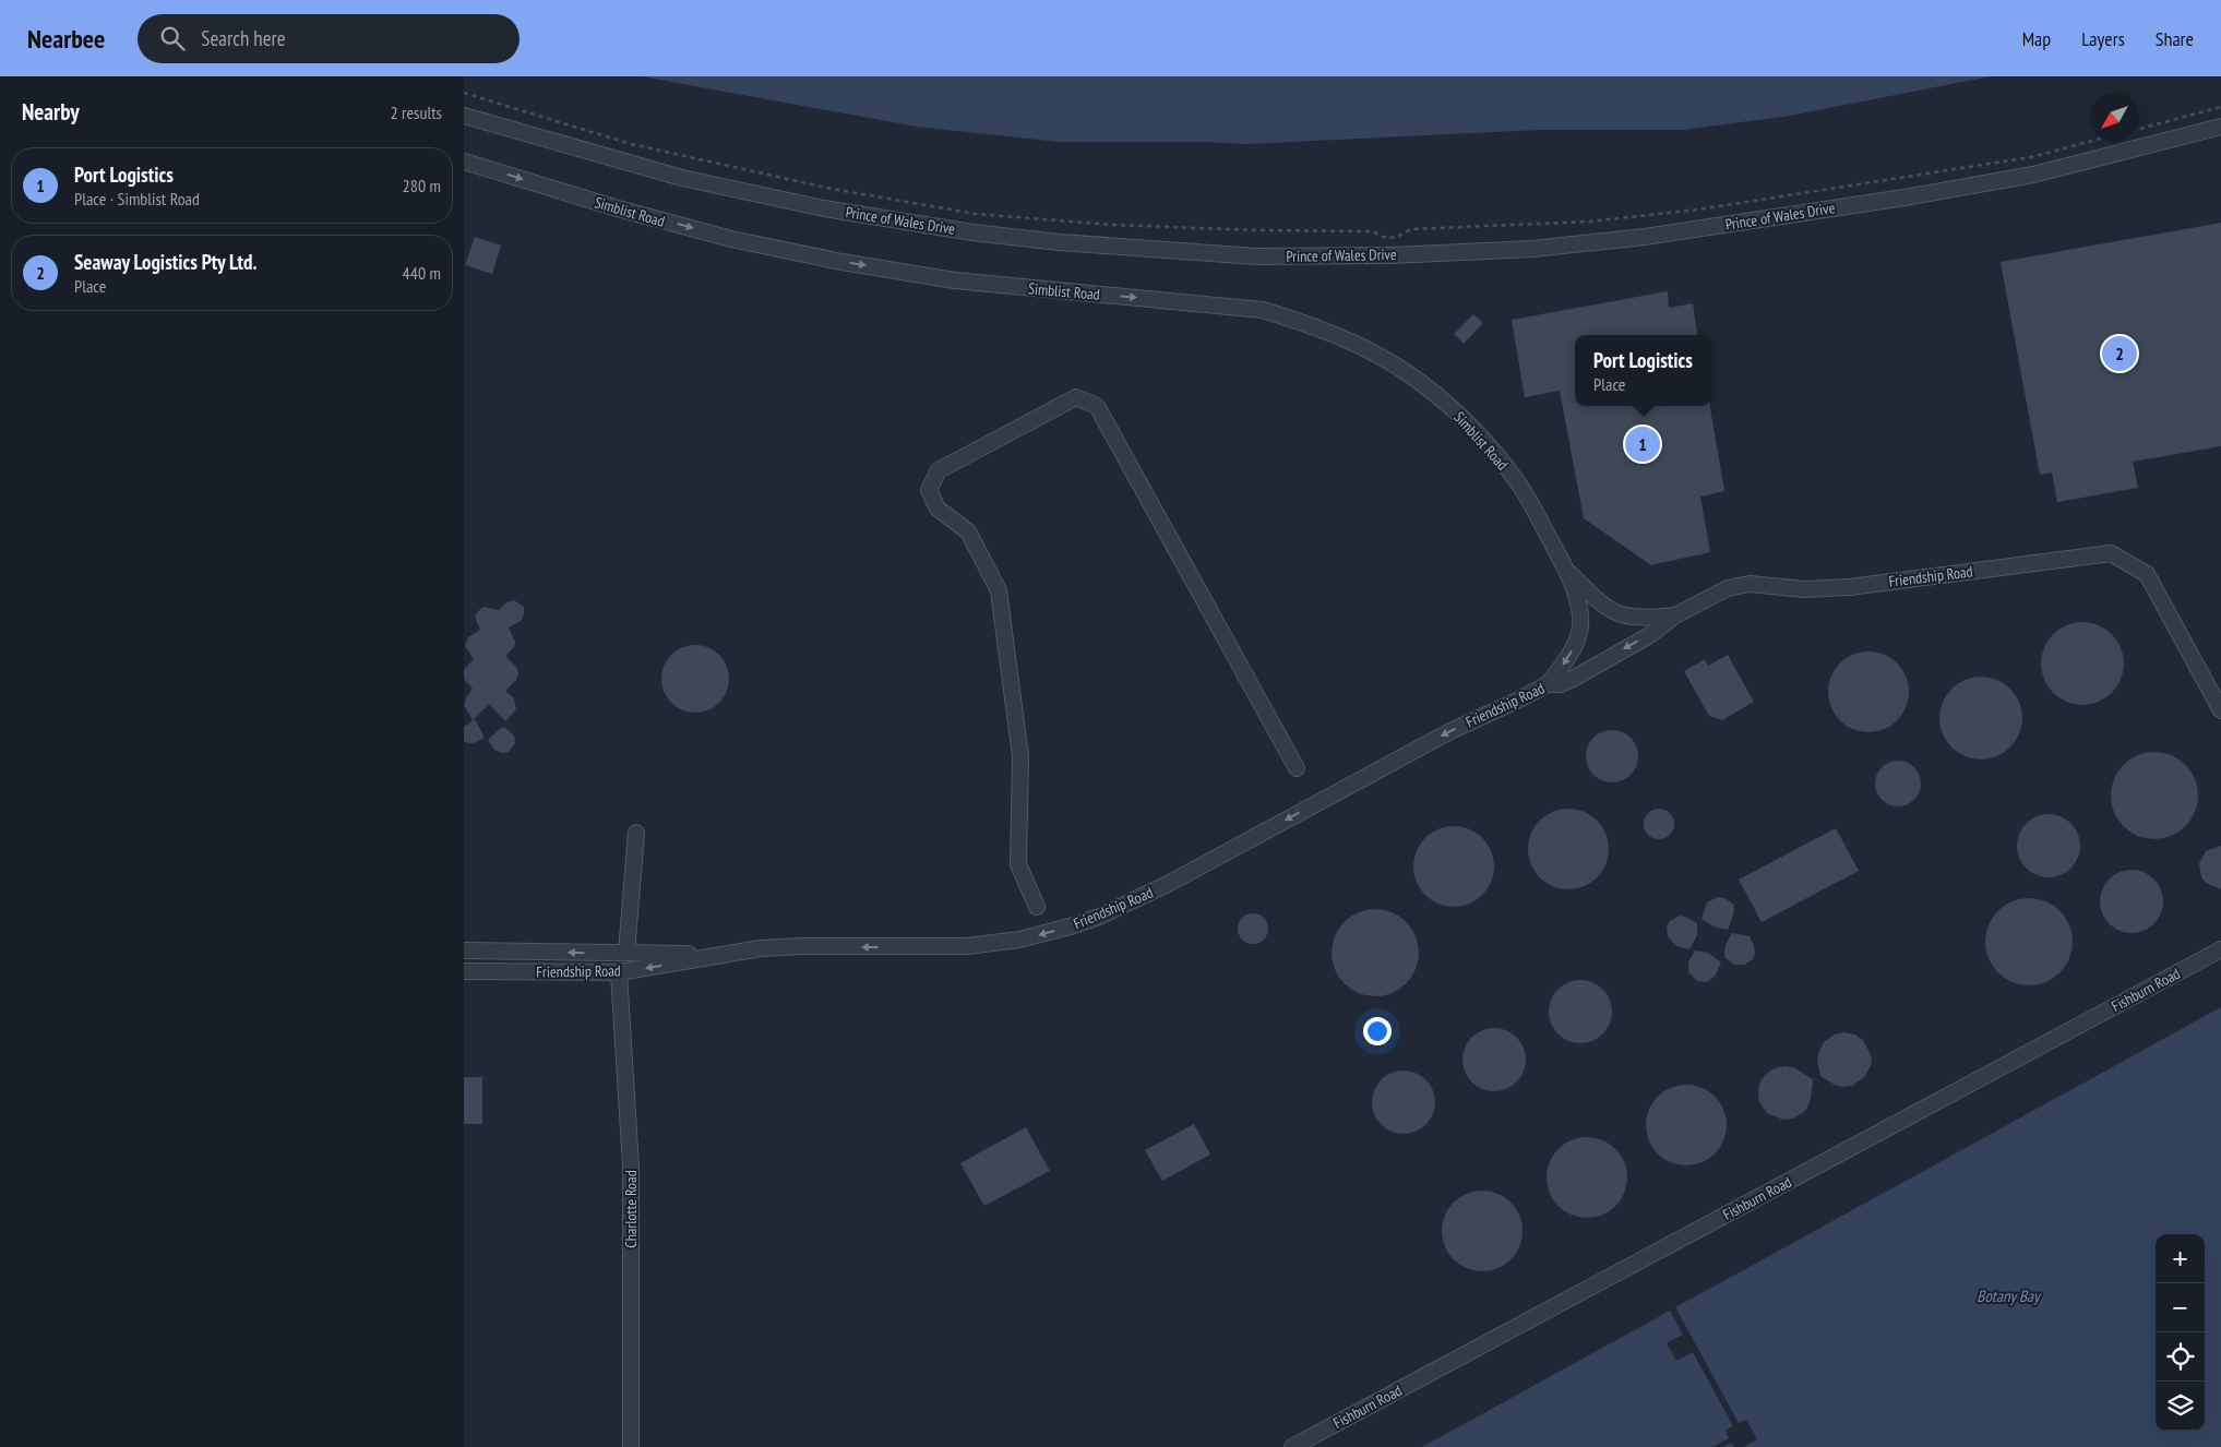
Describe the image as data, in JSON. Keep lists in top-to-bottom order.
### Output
{
  "streets": {
    "street": [
      "Simblist Road",
      "Prince of Wales Drive",
      "Friendship Road",
      "Fishburn Road",
      "Charlotte Road"
    ]
  },
  "crossings": [
    ["Simblist Road", "Friendship Road"],
    ["Friendship Road", "Charlotte Road"]
  ],
  "one_way": ["Simblist Road", "Friendship Road"],
  "water": ["Botany Bay"],
  "north": "bottom left",
  "page": {
    "header": "Nearbee",
    "search": "Search here",
    "nav": ["Map", "Layers", "Share"],
    "heading": ["Nearby", "2 results"],
    "list": [
      {
        "mark": "1",
        "name": "Port Logistics",
        "note": "Place · Simblist Road",
        "value": "280 m"
      },
      {
        "mark": "2",
        "name": "Seaway Logistics Pty Ltd.",
        "note": "Place",
        "value": "440 m"
      }
    ],
    "pins": ["2", "1"],
    "popup": ["Port Logistics", "Place"],
    "map_buttons": ["+", "−"]
  }
}
